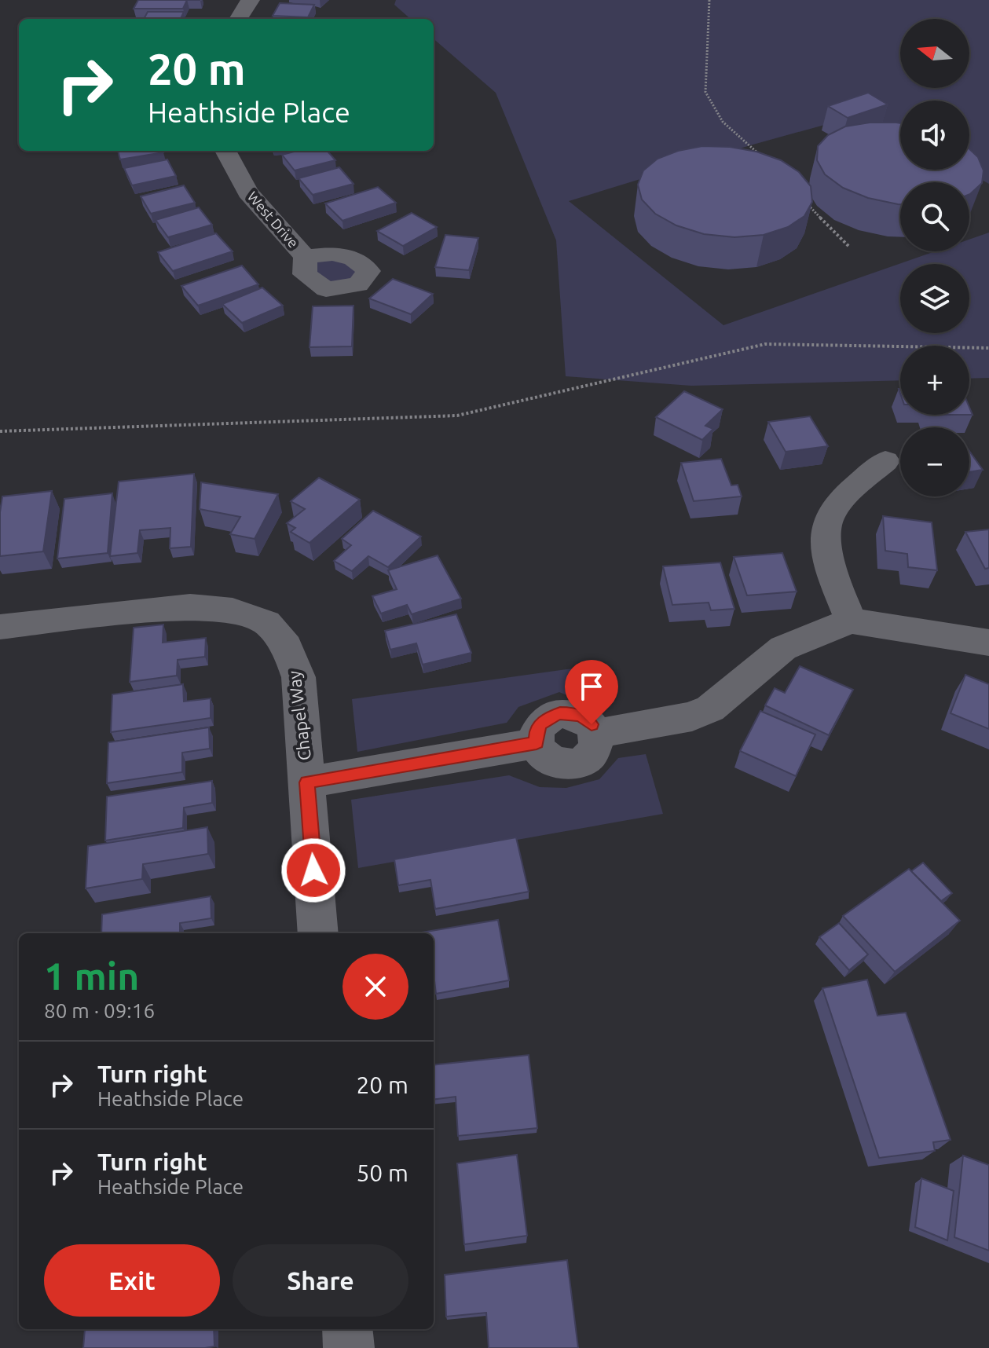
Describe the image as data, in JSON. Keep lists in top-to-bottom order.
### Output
{
  "streets": {
    "street": ["West Drive", "Chapel Way"]
  },
  "north": "left",
  "page": {
    "map_buttons": ["+", "−"],
    "turn": ["20 m", "Heathside Place"],
    "heading": ["1 min", "80 m · 09:16"],
    "list": [
      {
        "name": "Turn right",
        "note": "Heathside Place",
        "value": "20 m"
      },
      {
        "name": "Turn right",
        "note": "Heathside Place",
        "value": "50 m"
      }
    ],
    "buttons": ["Exit", "Share"]
  }
}
